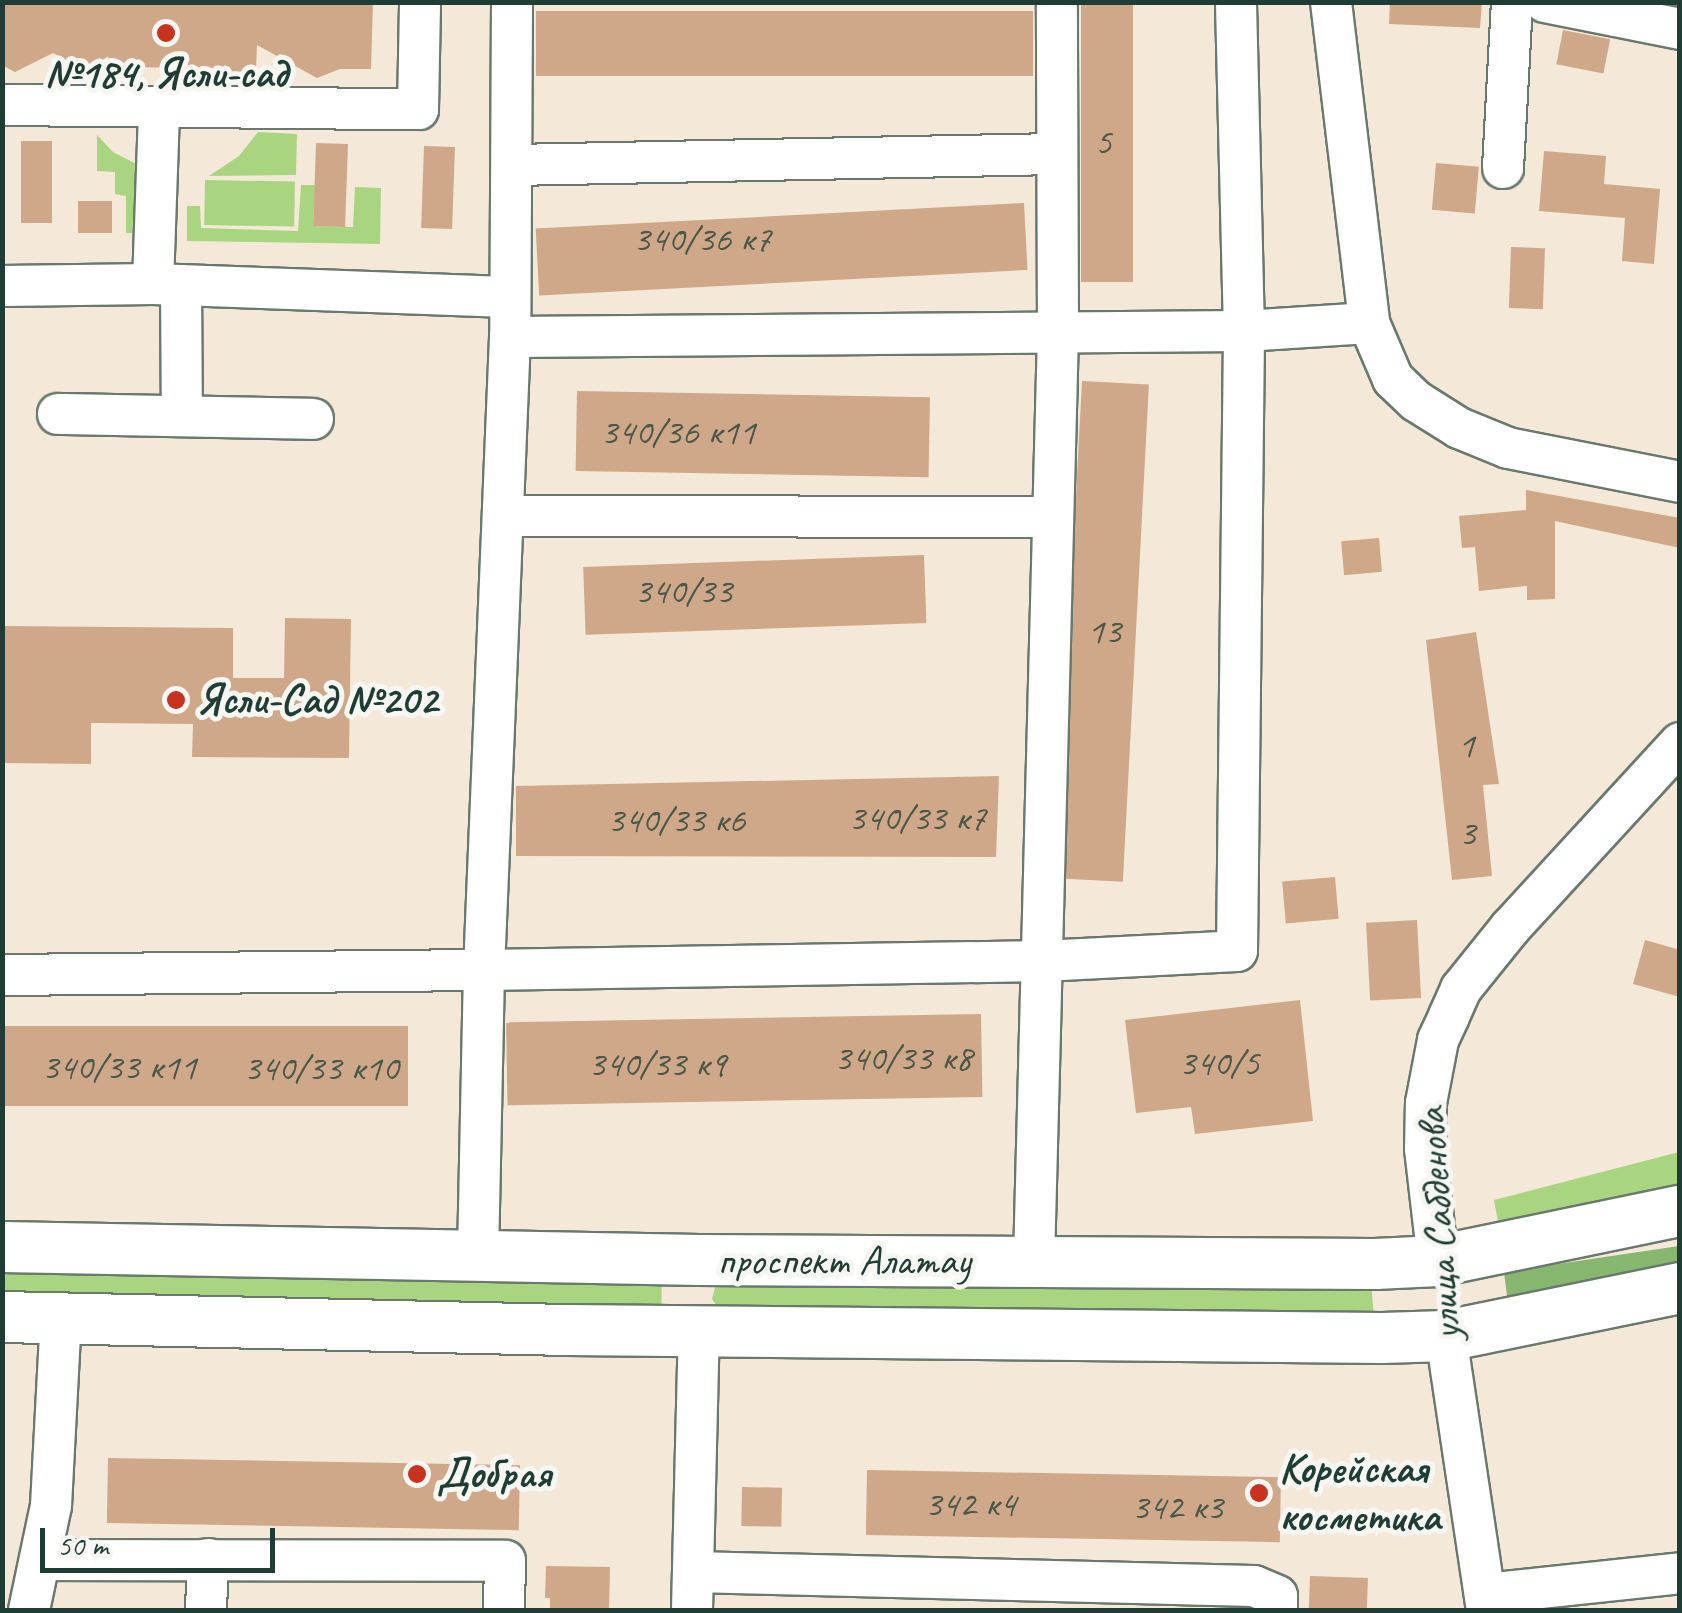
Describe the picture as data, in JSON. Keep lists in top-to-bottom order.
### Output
{
  "streets": {
    "main road": ["улица Сабденова", "проспект Алатау"]
  },
  "crossings": [
    ["улица Сабденова", "проспект Алатау"]
  ],
  "places": [
    "№184, Ясли-сад",
    "Ясли-Сад №202",
    "Добрая",
    "Корейская косметика"
  ],
  "house_numbers": [
    "5",
    "340/36 к7",
    "340/36 к11",
    "340/33",
    "13",
    "1",
    "340/33 к7",
    "340/33 к6",
    "3",
    "340/33 к8",
    "340/5",
    "340/33 к9",
    "340/33 к11",
    "340/33 к10",
    "342 к4",
    "342 к3"
  ],
  "scale_bar": "50 m"
}
